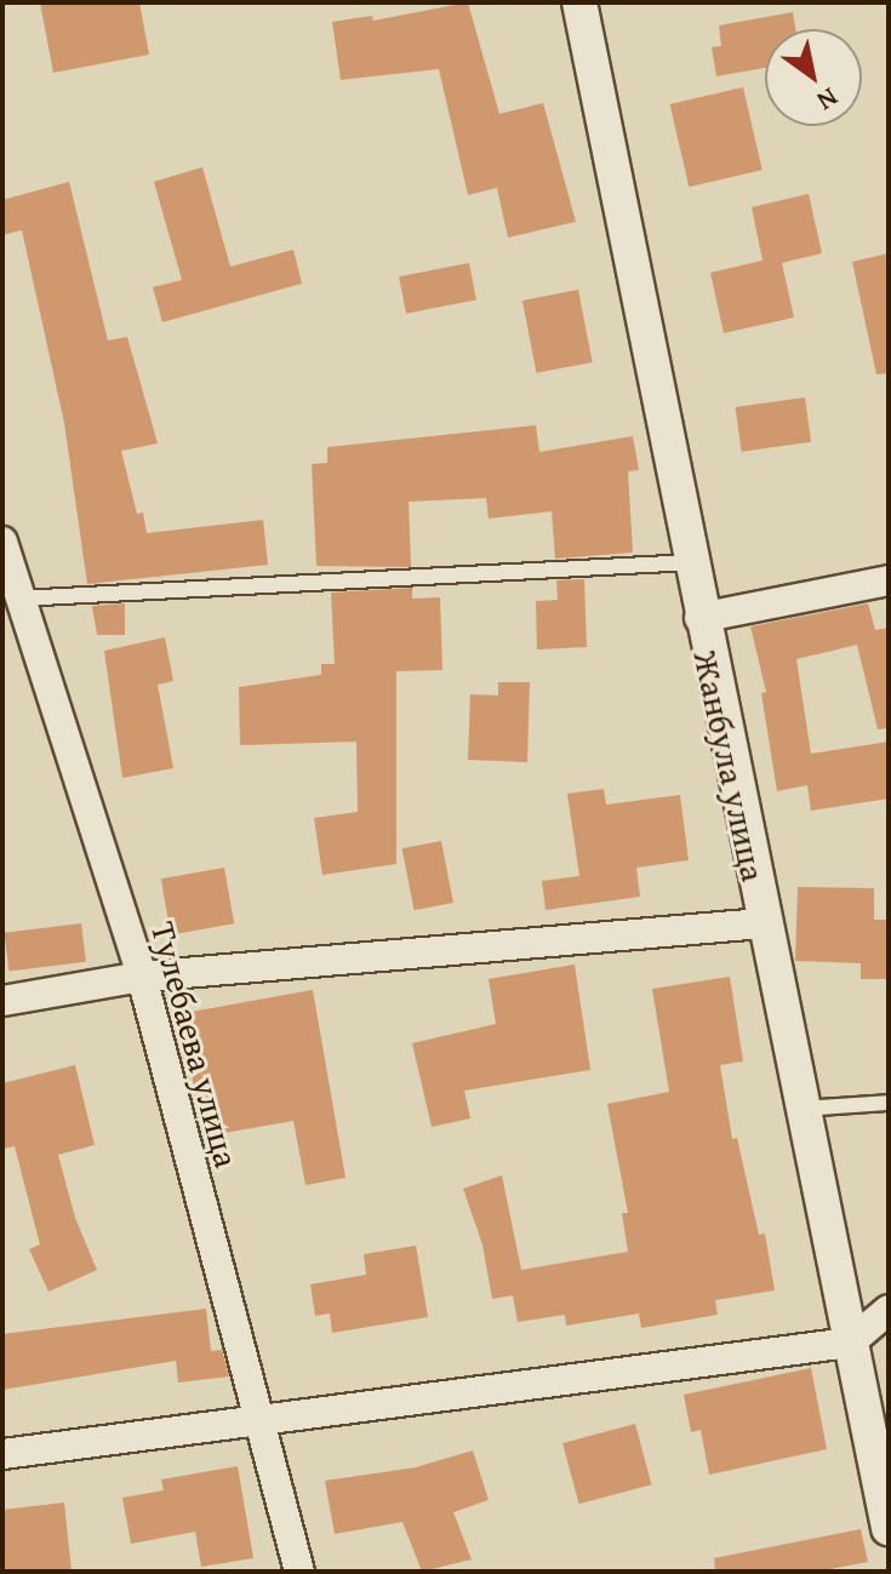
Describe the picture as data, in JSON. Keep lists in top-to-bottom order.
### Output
{
  "streets": {
    "street": ["Жанбула улица", "Тулебаева улица"]
  },
  "north": "bottom right"
}
